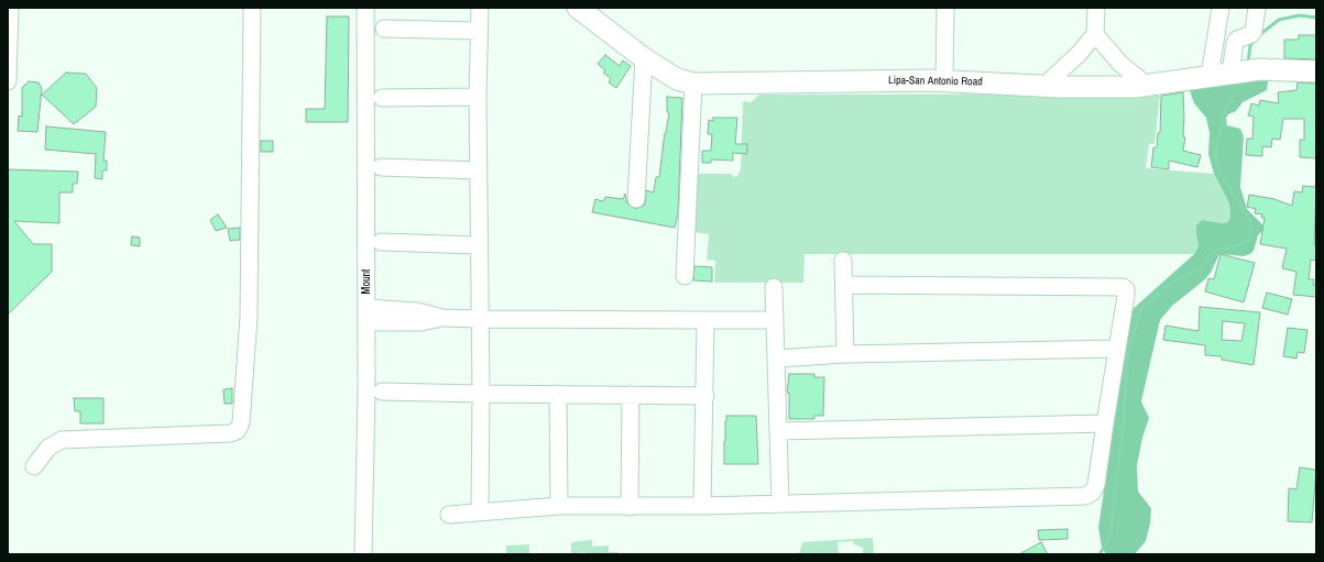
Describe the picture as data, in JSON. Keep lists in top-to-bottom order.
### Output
{
  "streets": {
    "main road": ["Lipa-San Antonio Road"],
    "street": ["Mount"]
  }
}
